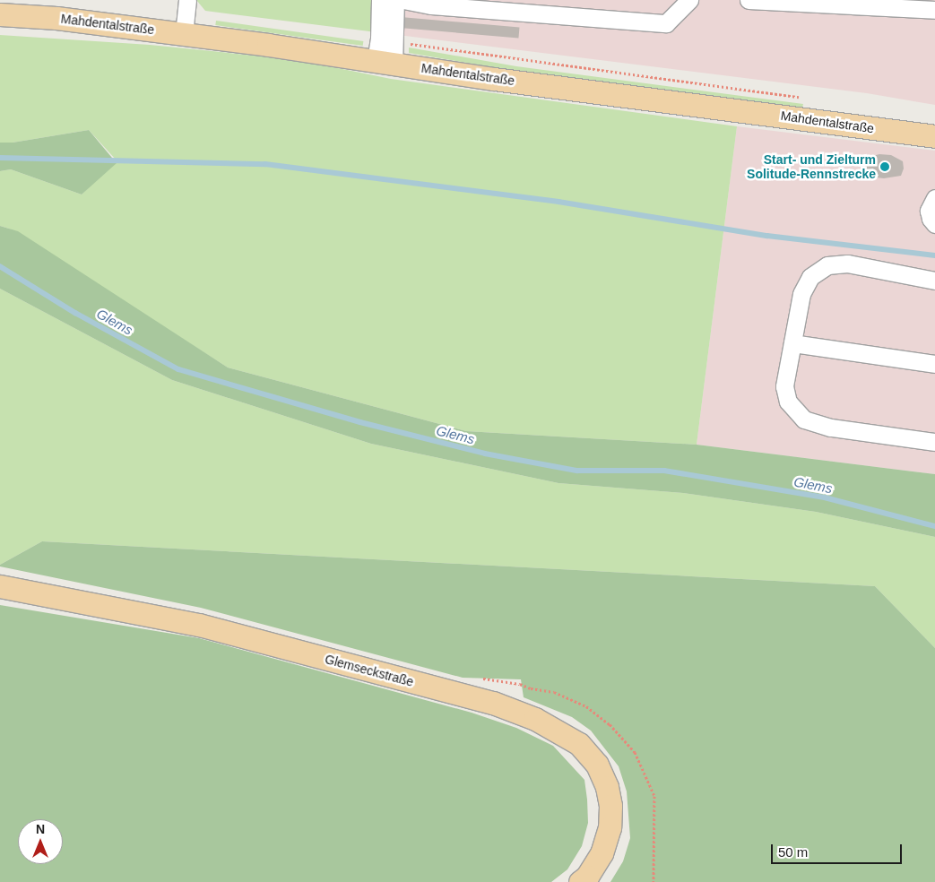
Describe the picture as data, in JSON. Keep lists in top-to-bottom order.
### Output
{
  "streets": {
    "main road": ["Mahdentalstraße", "Glemseckstraße"]
  },
  "water": ["Glems"],
  "places": ["Start- und Zielturm Solitude-Rennstrecke"],
  "scale_bar": "50 m",
  "north": "top"
}
